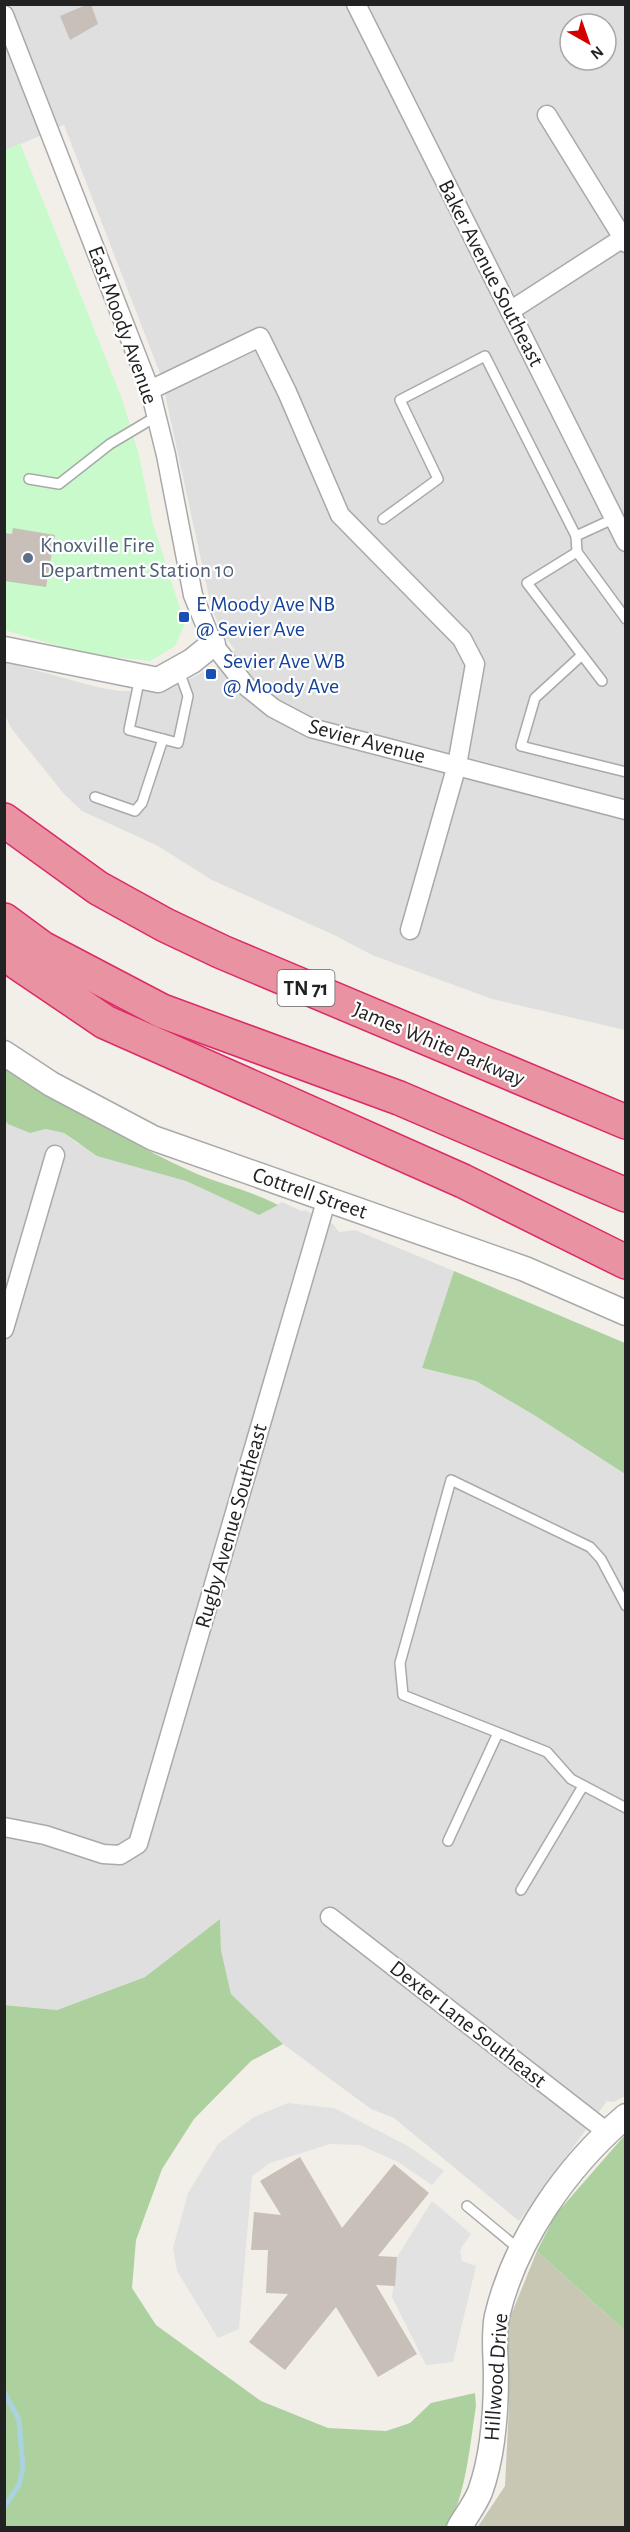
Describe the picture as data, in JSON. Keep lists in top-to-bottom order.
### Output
{
  "streets": {
    "highway": ["TN 71", "James White Parkway"],
    "street": [
      "Baker Avenue Southeast",
      "East Moody Avenue",
      "Sevier Avenue",
      "Cottrell Street",
      "Rugby Avenue Southeast",
      "Dexter Lane Southeast",
      "Hillwood Drive"
    ]
  },
  "crossings": [
    ["East Moody Avenue", "Sevier Avenue"],
    ["Cottrell Street", "Rugby Avenue Southeast"],
    ["Dexter Lane Southeast", "Hillwood Drive"]
  ],
  "places": {
    "other": ["Knoxville Fire Department Station 10"],
    "transit": ["E Moody Ave NB @ Sevier Ave", "Sevier Ave WB @ Moody Ave"]
  },
  "north": "bottom right"
}
